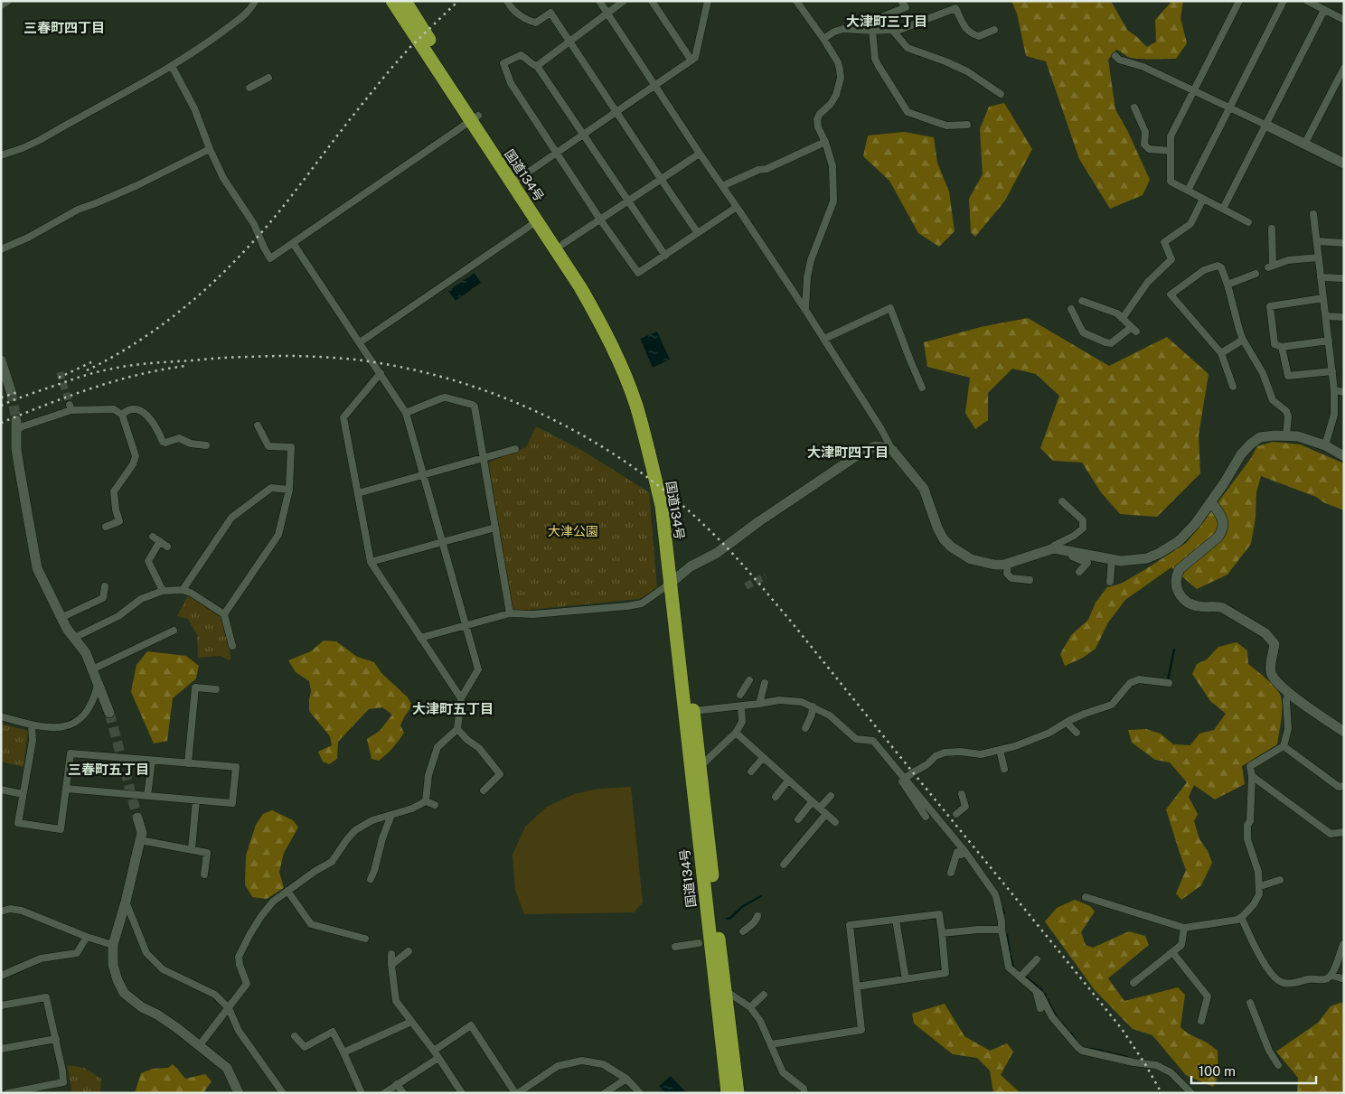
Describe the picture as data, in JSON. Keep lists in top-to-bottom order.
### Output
{
  "streets": {
    "highway": ["国道134号"]
  },
  "districts": [
    "大津町三丁目",
    "三春町四丁目",
    "大津町四丁目",
    "大津町五丁目",
    "三春町五丁目"
  ],
  "parks": ["大津公園"],
  "scale_bar": "100 m"
}
